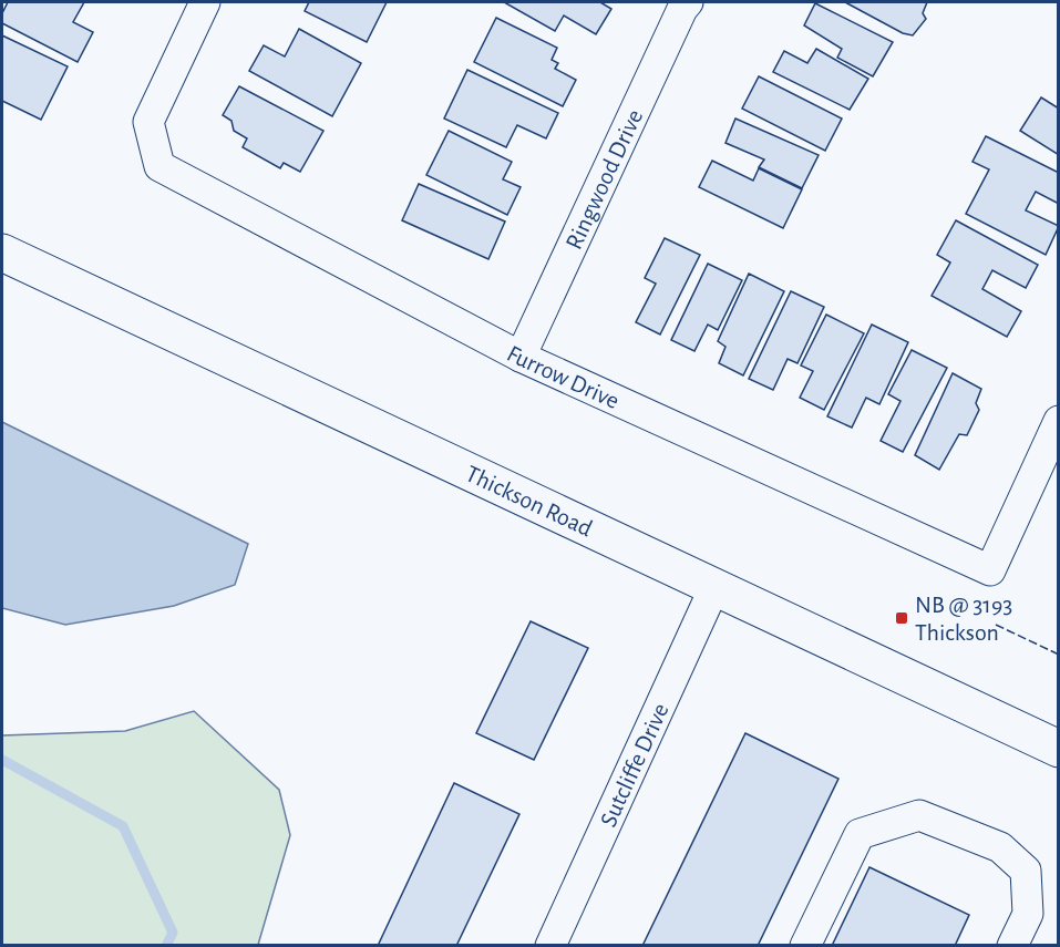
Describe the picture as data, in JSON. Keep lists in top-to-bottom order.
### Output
{
  "streets": {
    "main road": ["Thickson Road"],
    "street": ["Ringwood Drive", "Furrow Drive", "Sutcliffe Drive"]
  },
  "crossings": [
    ["Ringwood Drive", "Furrow Drive"],
    ["Thickson Road", "Sutcliffe Drive"]
  ],
  "places": {
    "transit": ["NB @ 3193 Thickson"]
  }
}
